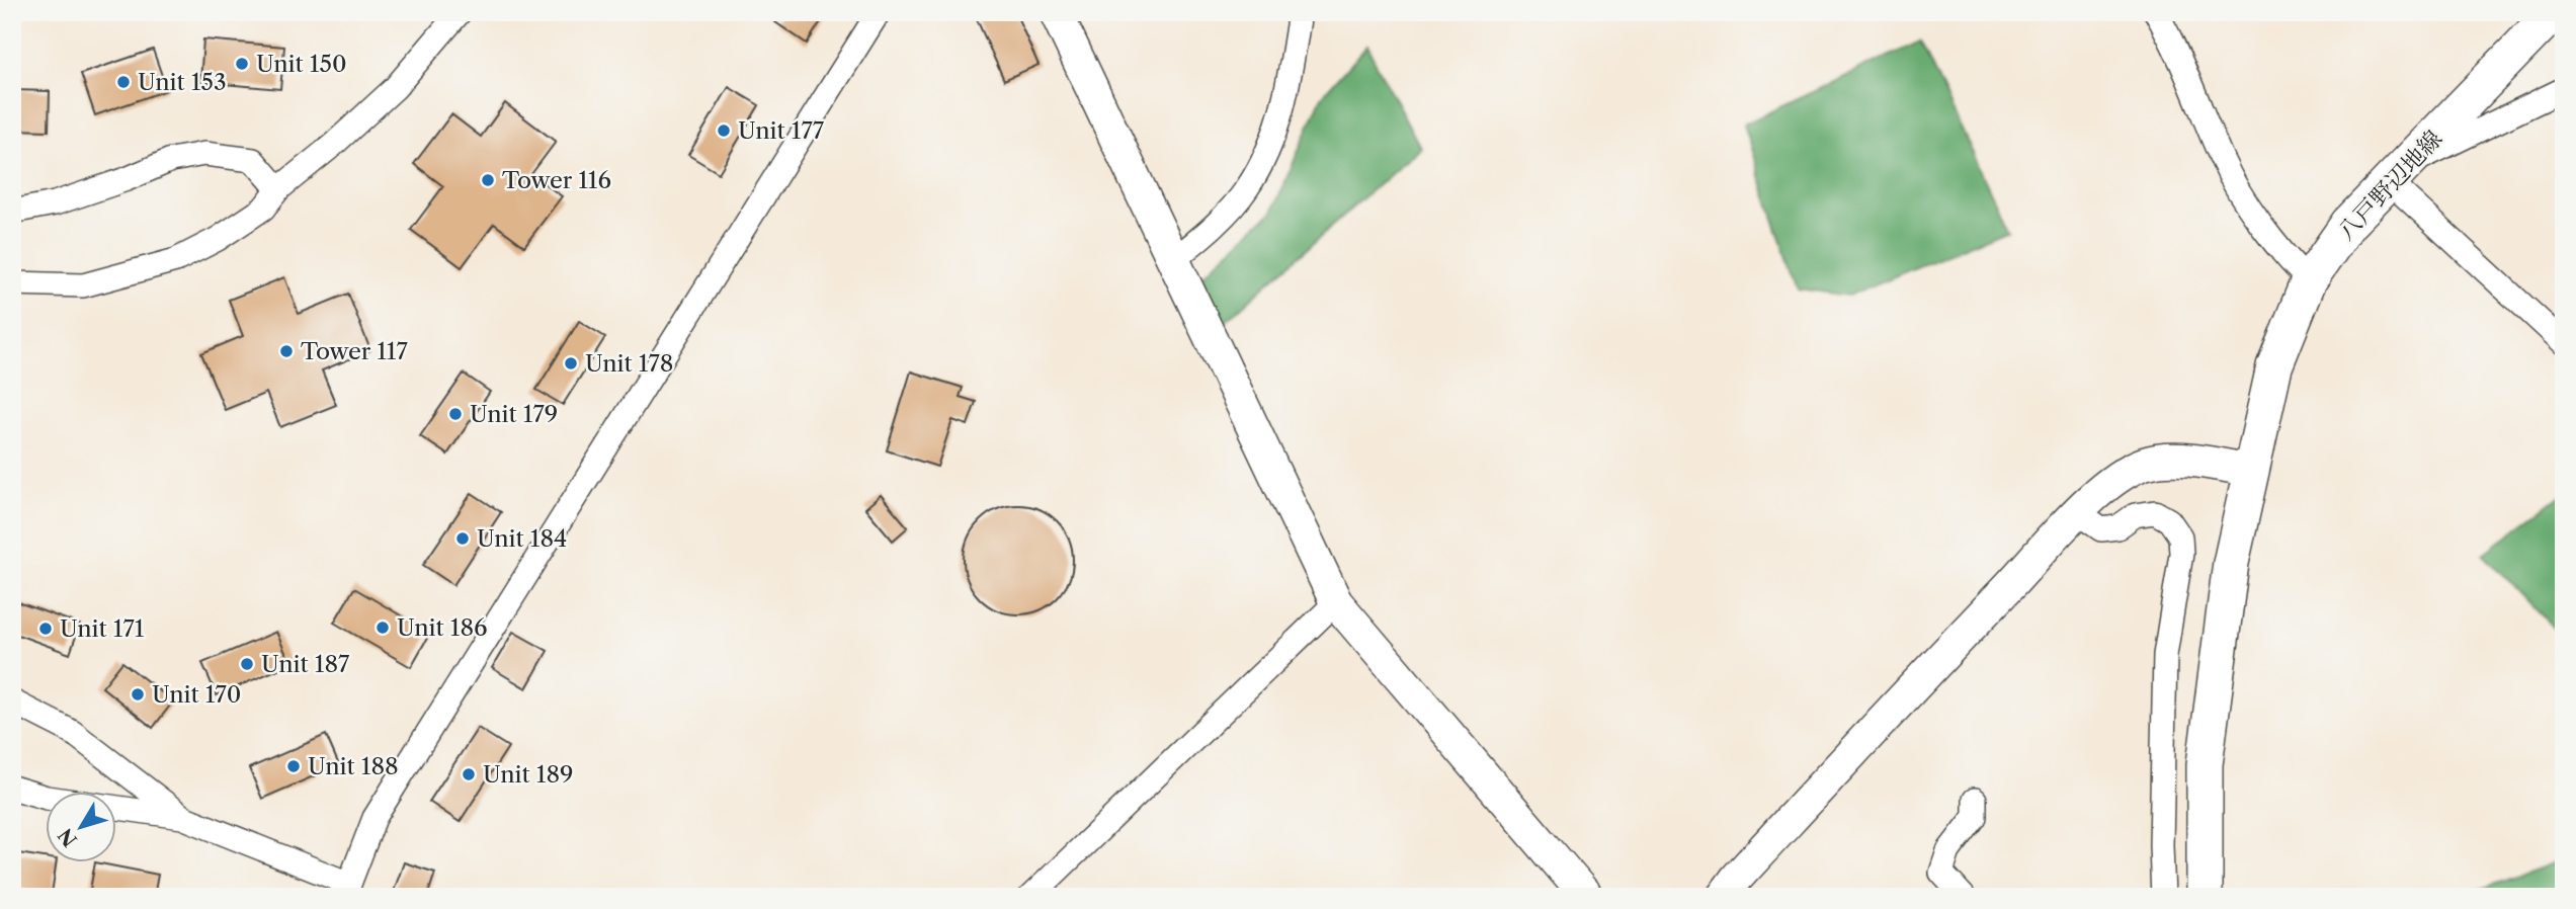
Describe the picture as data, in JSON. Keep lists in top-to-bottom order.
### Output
{
  "streets": {
    "main road": ["八戸野辺地線"]
  },
  "places": [
    "Unit 150",
    "Unit 153",
    "Unit 177",
    "Tower 116",
    "Tower 117",
    "Unit 178",
    "Unit 179",
    "Unit 184",
    "Unit 186",
    "Unit 171",
    "Unit 187",
    "Unit 170",
    "Unit 188",
    "Unit 189"
  ],
  "north": "bottom left"
}
